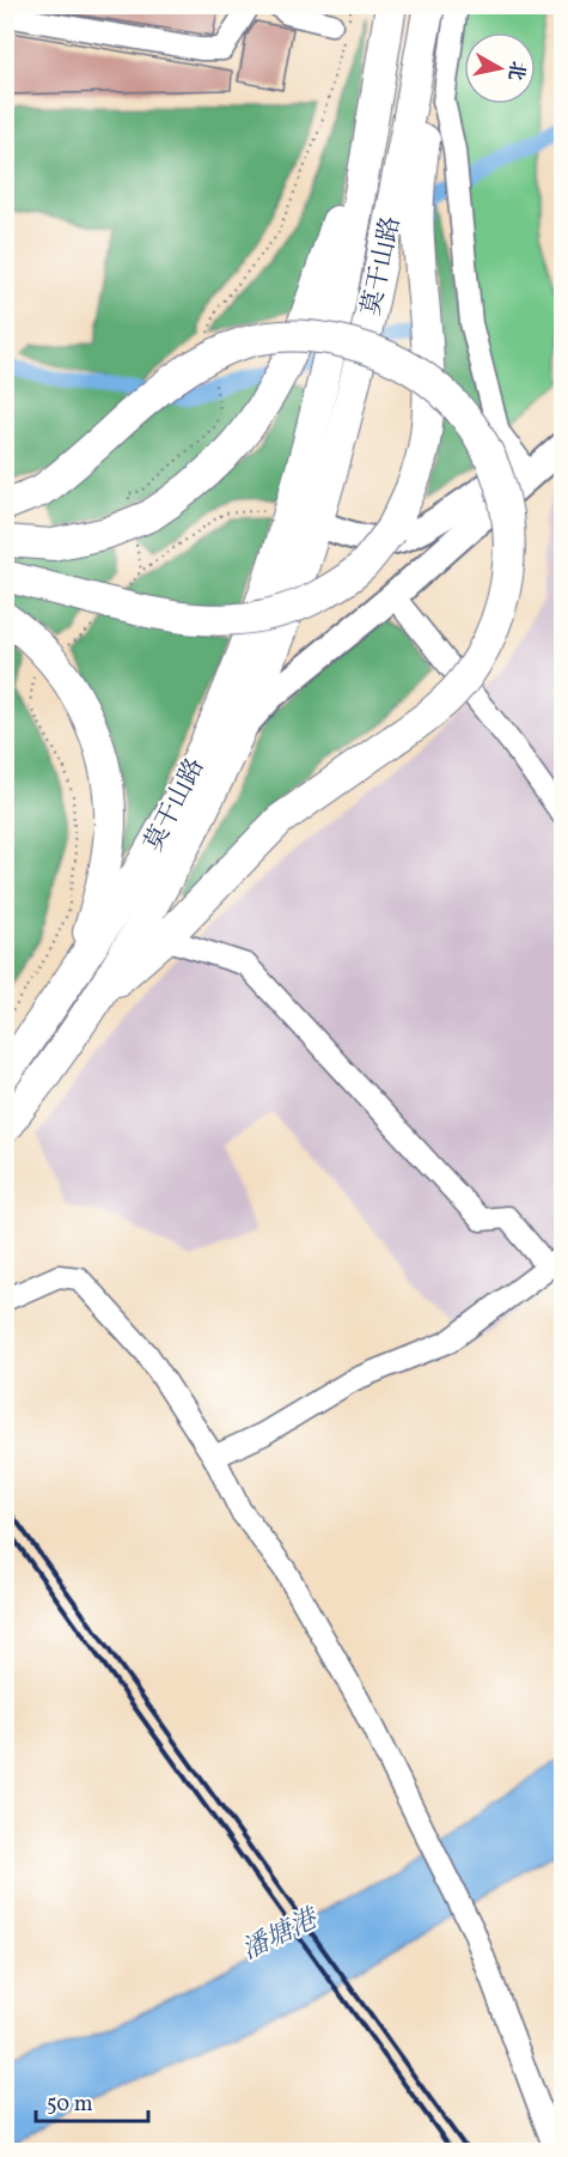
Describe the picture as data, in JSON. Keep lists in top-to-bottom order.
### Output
{
  "streets": {
    "highway": ["莫干山路"]
  },
  "water": ["潘塘港"],
  "scale_bar": "50 m",
  "north": "right"
}
